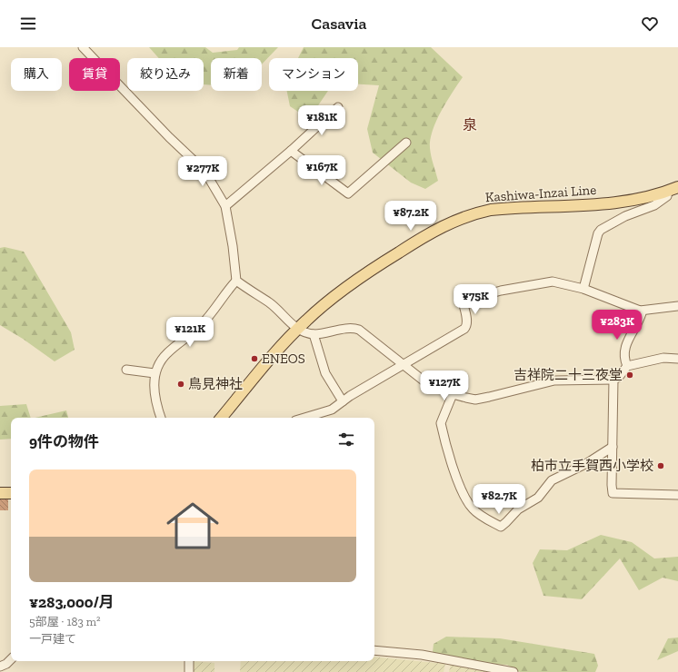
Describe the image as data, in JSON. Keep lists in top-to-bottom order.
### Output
{
  "streets": {
    "main road": ["Kashiwa-Inzai Line"]
  },
  "districts": ["泉"],
  "places": [
    "ENEOS",
    "吉祥院二十三夜堂",
    "鳥見神社",
    "柏市立手賀西小学校"
  ],
  "page": {
    "header": "Casavia",
    "chip": [
      "購入",
      "賃貸",
      "絞り込み",
      "新着",
      "マンション"
    ],
    "price": [
      "¥181K",
      "¥167K",
      "¥277K",
      "¥87.2K",
      "¥75K",
      "¥283K",
      "¥121K",
      "¥127K",
      "¥82.7K"
    ],
    "heading": "9件の物件",
    "list": [
      {
        "name": "¥283,000/月",
        "note": "5部屋 · 183 m² · 一戸建て"
      }
    ]
  }
}
